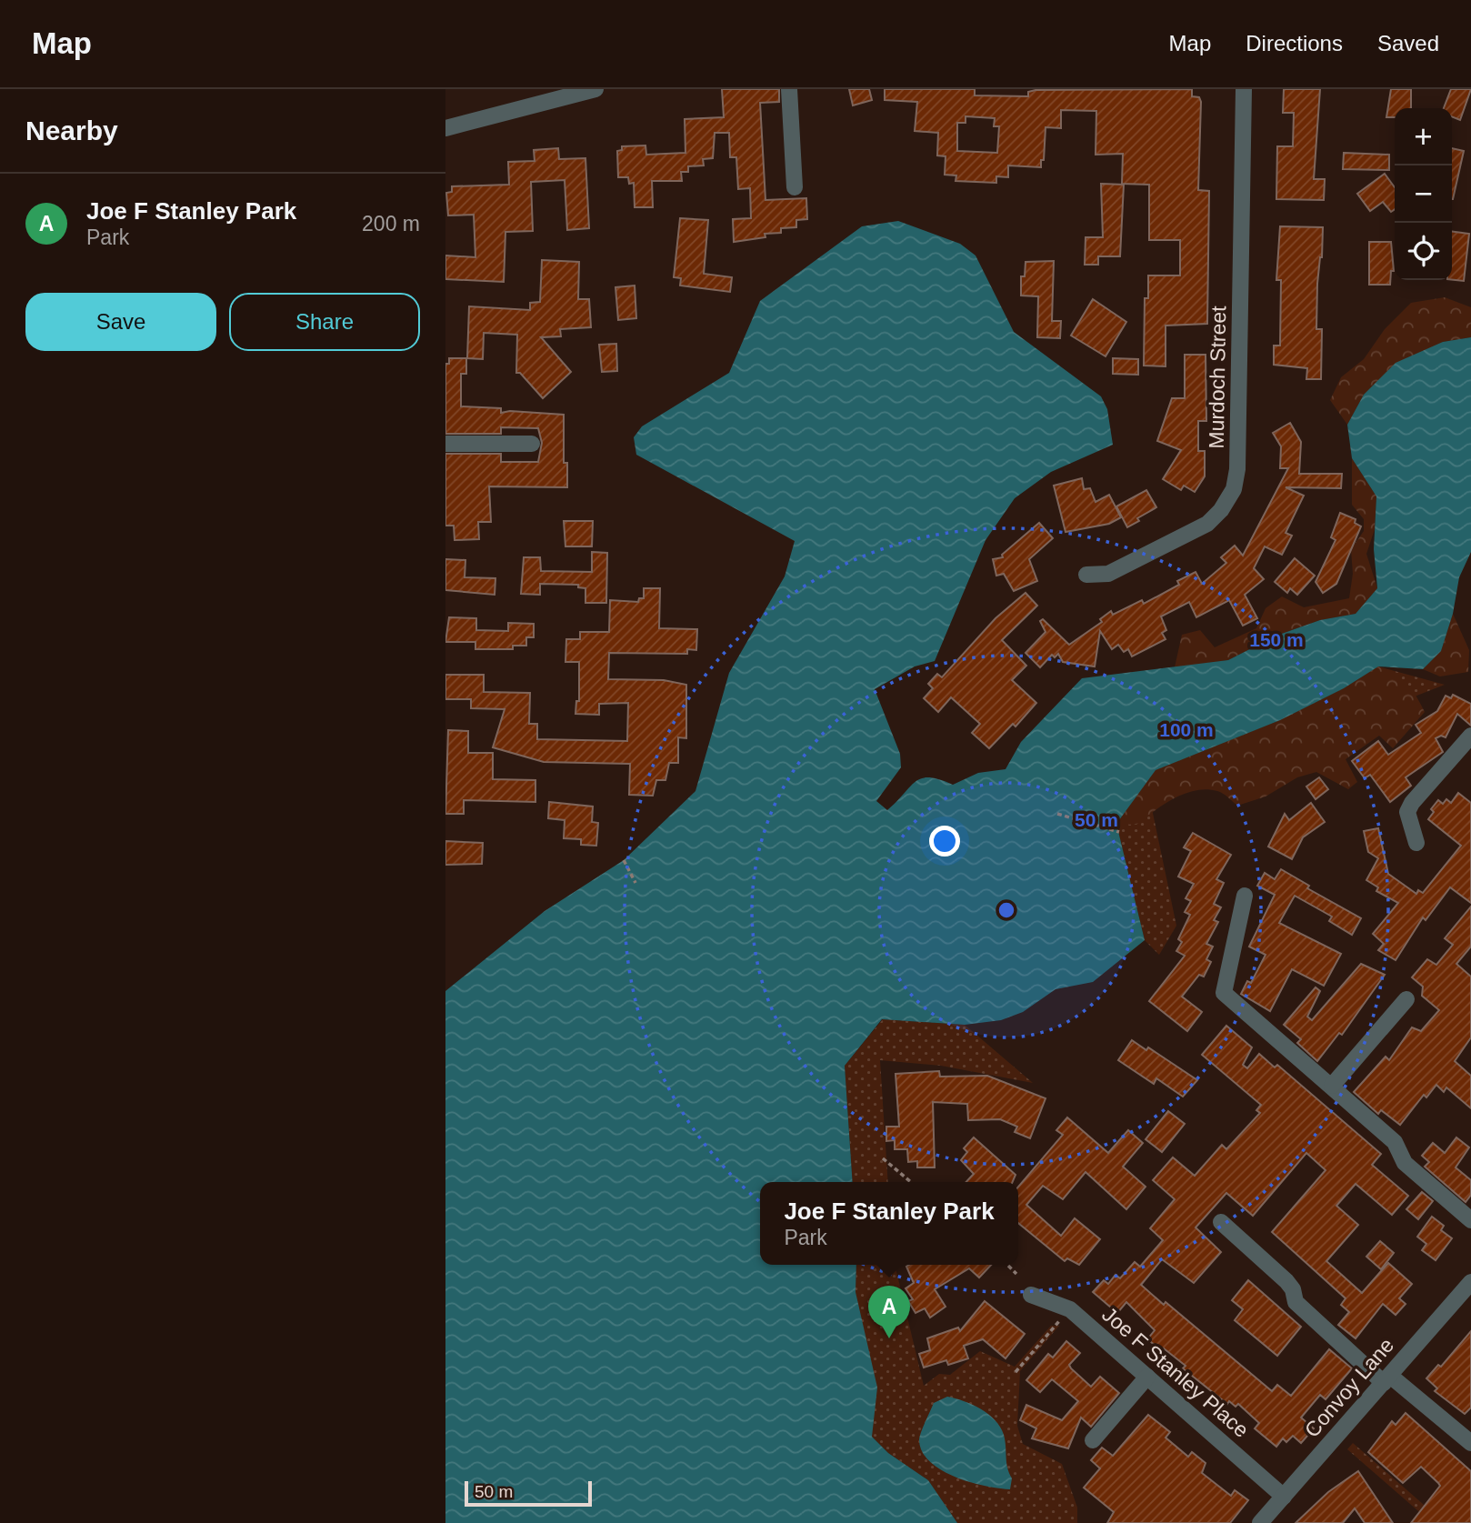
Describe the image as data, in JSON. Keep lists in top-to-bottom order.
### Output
{
  "streets": {
    "street": ["Murdoch Street", "Joe F Stanley Place", "Convoy Lane"]
  },
  "crossings": [
    ["Joe F Stanley Place", "Convoy Lane"]
  ],
  "scale_bar": "50 m",
  "page": {
    "header": "Map",
    "nav": ["Map", "Directions", "Saved"],
    "heading": "Nearby",
    "map_buttons": ["+", "−"],
    "list": [
      {
        "mark": "A",
        "name": "Joe F Stanley Park",
        "note": "Park",
        "value": "200 m"
      }
    ],
    "buttons": ["Save", "Share"],
    "popup": ["Joe F Stanley Park", "Park"],
    "pins": "A",
    "scale": "50 m"
  },
  "rings": ["150 m", "100 m", "50 m"]
}
